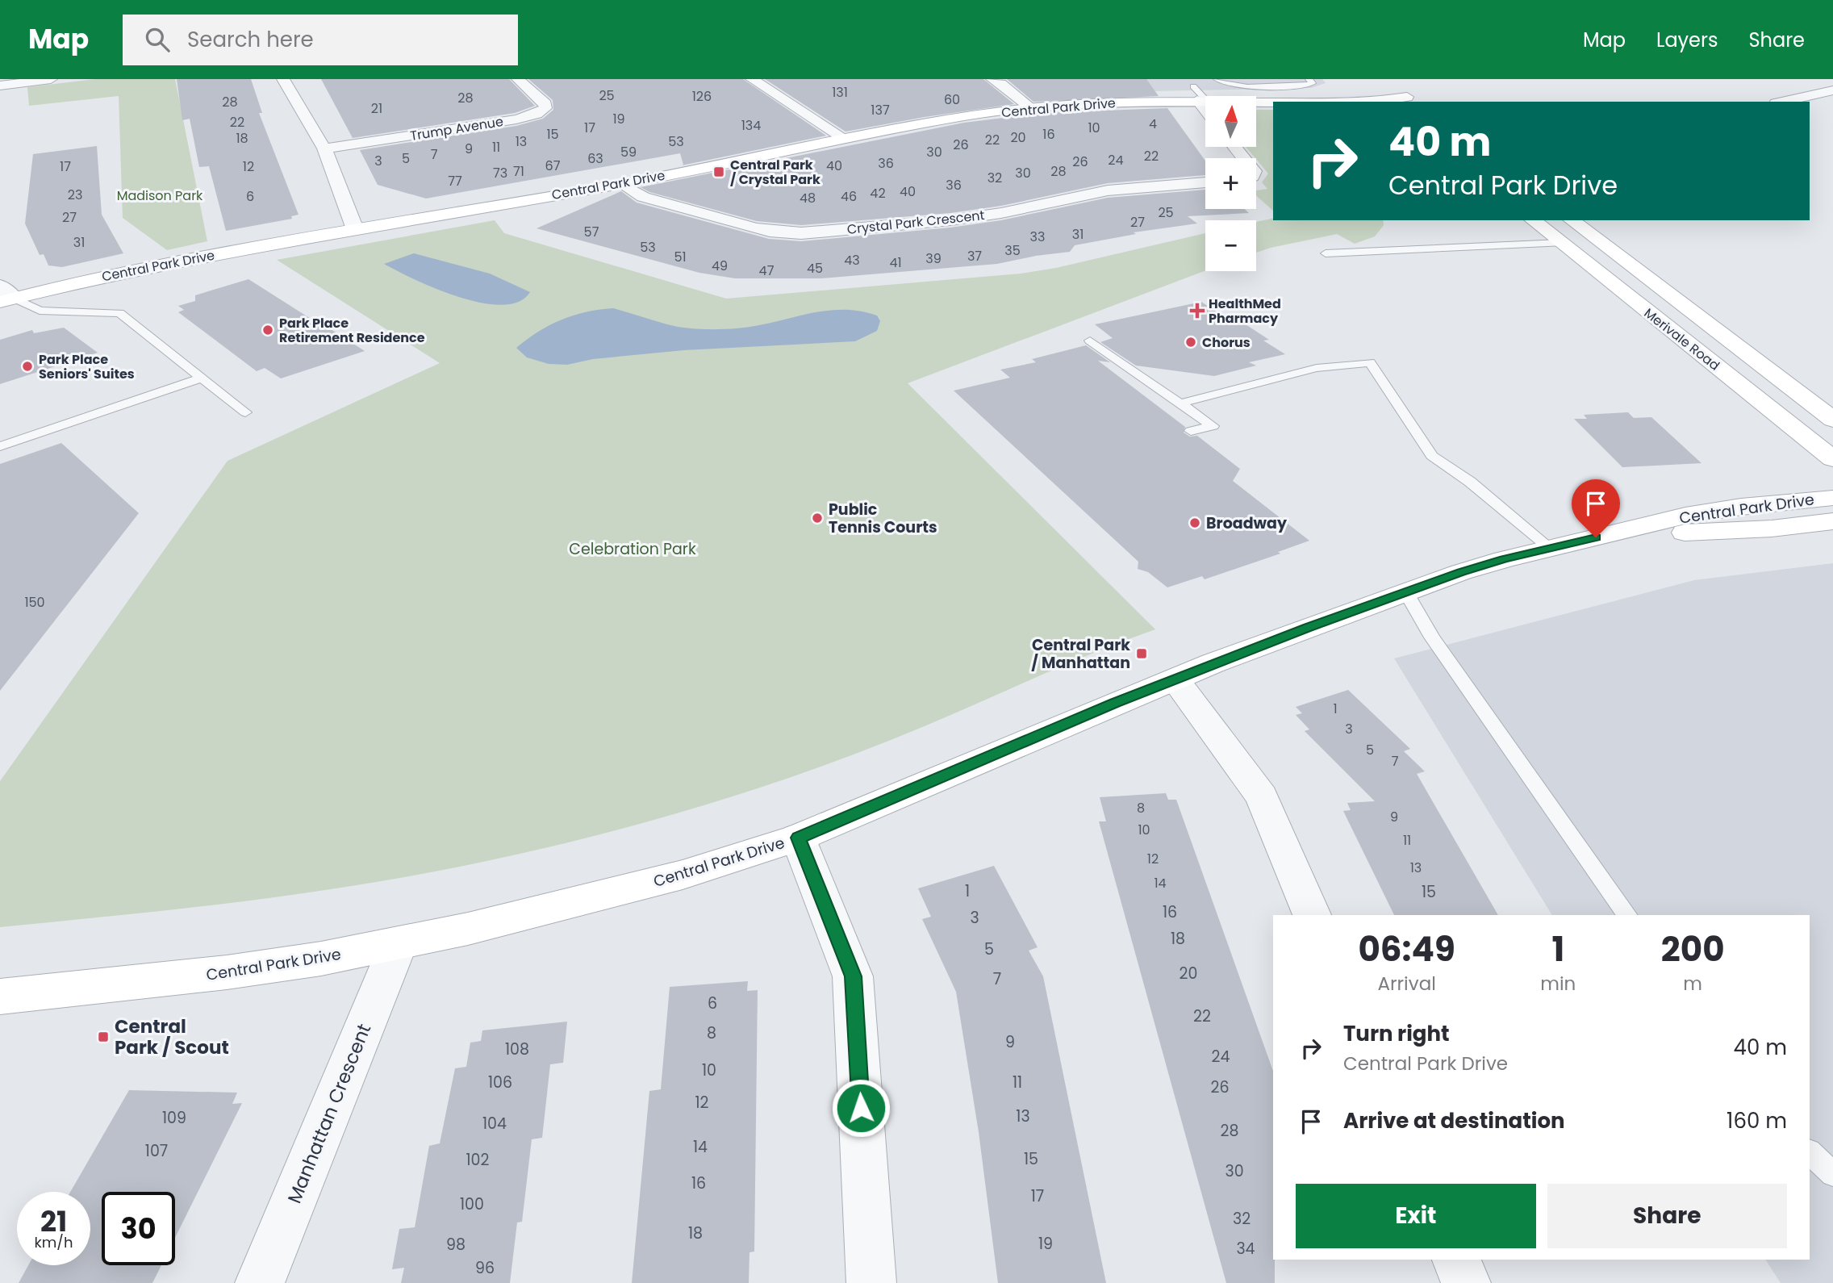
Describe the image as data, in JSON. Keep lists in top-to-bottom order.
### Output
{
  "streets": {
    "street": [
      "Central Park Drive",
      "Trump Avenue",
      "Crystal Park Crescent",
      "Merivale Road",
      "Manhattan Crescent"
    ]
  },
  "crossings": [
    ["Central Park Drive", "Crystal Park Crescent"],
    ["Central Park Drive", "Manhattan Crescent"]
  ],
  "parks": ["Madison Park", "Celebration Park"],
  "places": {
    "transit": ["Central Park / Crystal Park", "Central Park / Manhattan", "Central Park / Scout"],
    "health": ["HealthMed Pharmacy"],
    "other": [
      "Park Place Retirement Residence",
      "Chorus",
      "Park Place Seniors' Suites",
      "Public Tennis Courts",
      "Broadway"
    ]
  },
  "house_numbers": [
    "131",
    "25",
    "126",
    "28",
    "60",
    "28",
    "21",
    "137",
    "19",
    "22",
    "4",
    "134",
    "17",
    "10",
    "15",
    "16",
    "20",
    "18",
    "22",
    "13",
    "53",
    "26",
    "11",
    "9",
    "59",
    "30",
    "7",
    "22",
    "5",
    "63",
    "24",
    "3",
    "26",
    "36",
    "67",
    "40",
    "17",
    "12",
    "71",
    "28",
    "73",
    "30",
    "32",
    "77",
    "36",
    "40",
    "42",
    "23",
    "6",
    "46",
    "48",
    "25",
    "27",
    "27",
    "57",
    "31",
    "33",
    "31",
    "53",
    "35",
    "37",
    "51",
    "39",
    "43",
    "41",
    "49",
    "45",
    "47",
    "150",
    "1",
    "3",
    "5",
    "7",
    "8",
    "9",
    "10",
    "11",
    "12",
    "13",
    "14",
    "1",
    "15",
    "16",
    "3",
    "18",
    "5",
    "20",
    "7",
    "6",
    "22",
    "8",
    "9",
    "108",
    "24",
    "10",
    "106",
    "11",
    "26",
    "12",
    "13",
    "109",
    "104",
    "28",
    "14",
    "107",
    "15",
    "102",
    "30",
    "16",
    "17",
    "100",
    "32",
    "18",
    "19",
    "98",
    "34",
    "96"
  ],
  "north": "top",
  "page": {
    "header": "Map",
    "search": "Search here",
    "nav": ["Map", "Layers", "Share"],
    "map_buttons": ["+", "−"],
    "turn": ["40 m", "Central Park Drive"],
    "eta": [
      "06:49",
      "Arrival",
      "1",
      "min",
      "200",
      "m"
    ],
    "list": [
      {
        "name": "Turn right",
        "note": "Central Park Drive",
        "value": "40 m"
      },
      {
        "name": "Arrive at destination",
        "value": "160 m"
      }
    ],
    "buttons": ["Exit", "Share"],
    "speed": "21 km/h",
    "limit": "30"
  }
}
